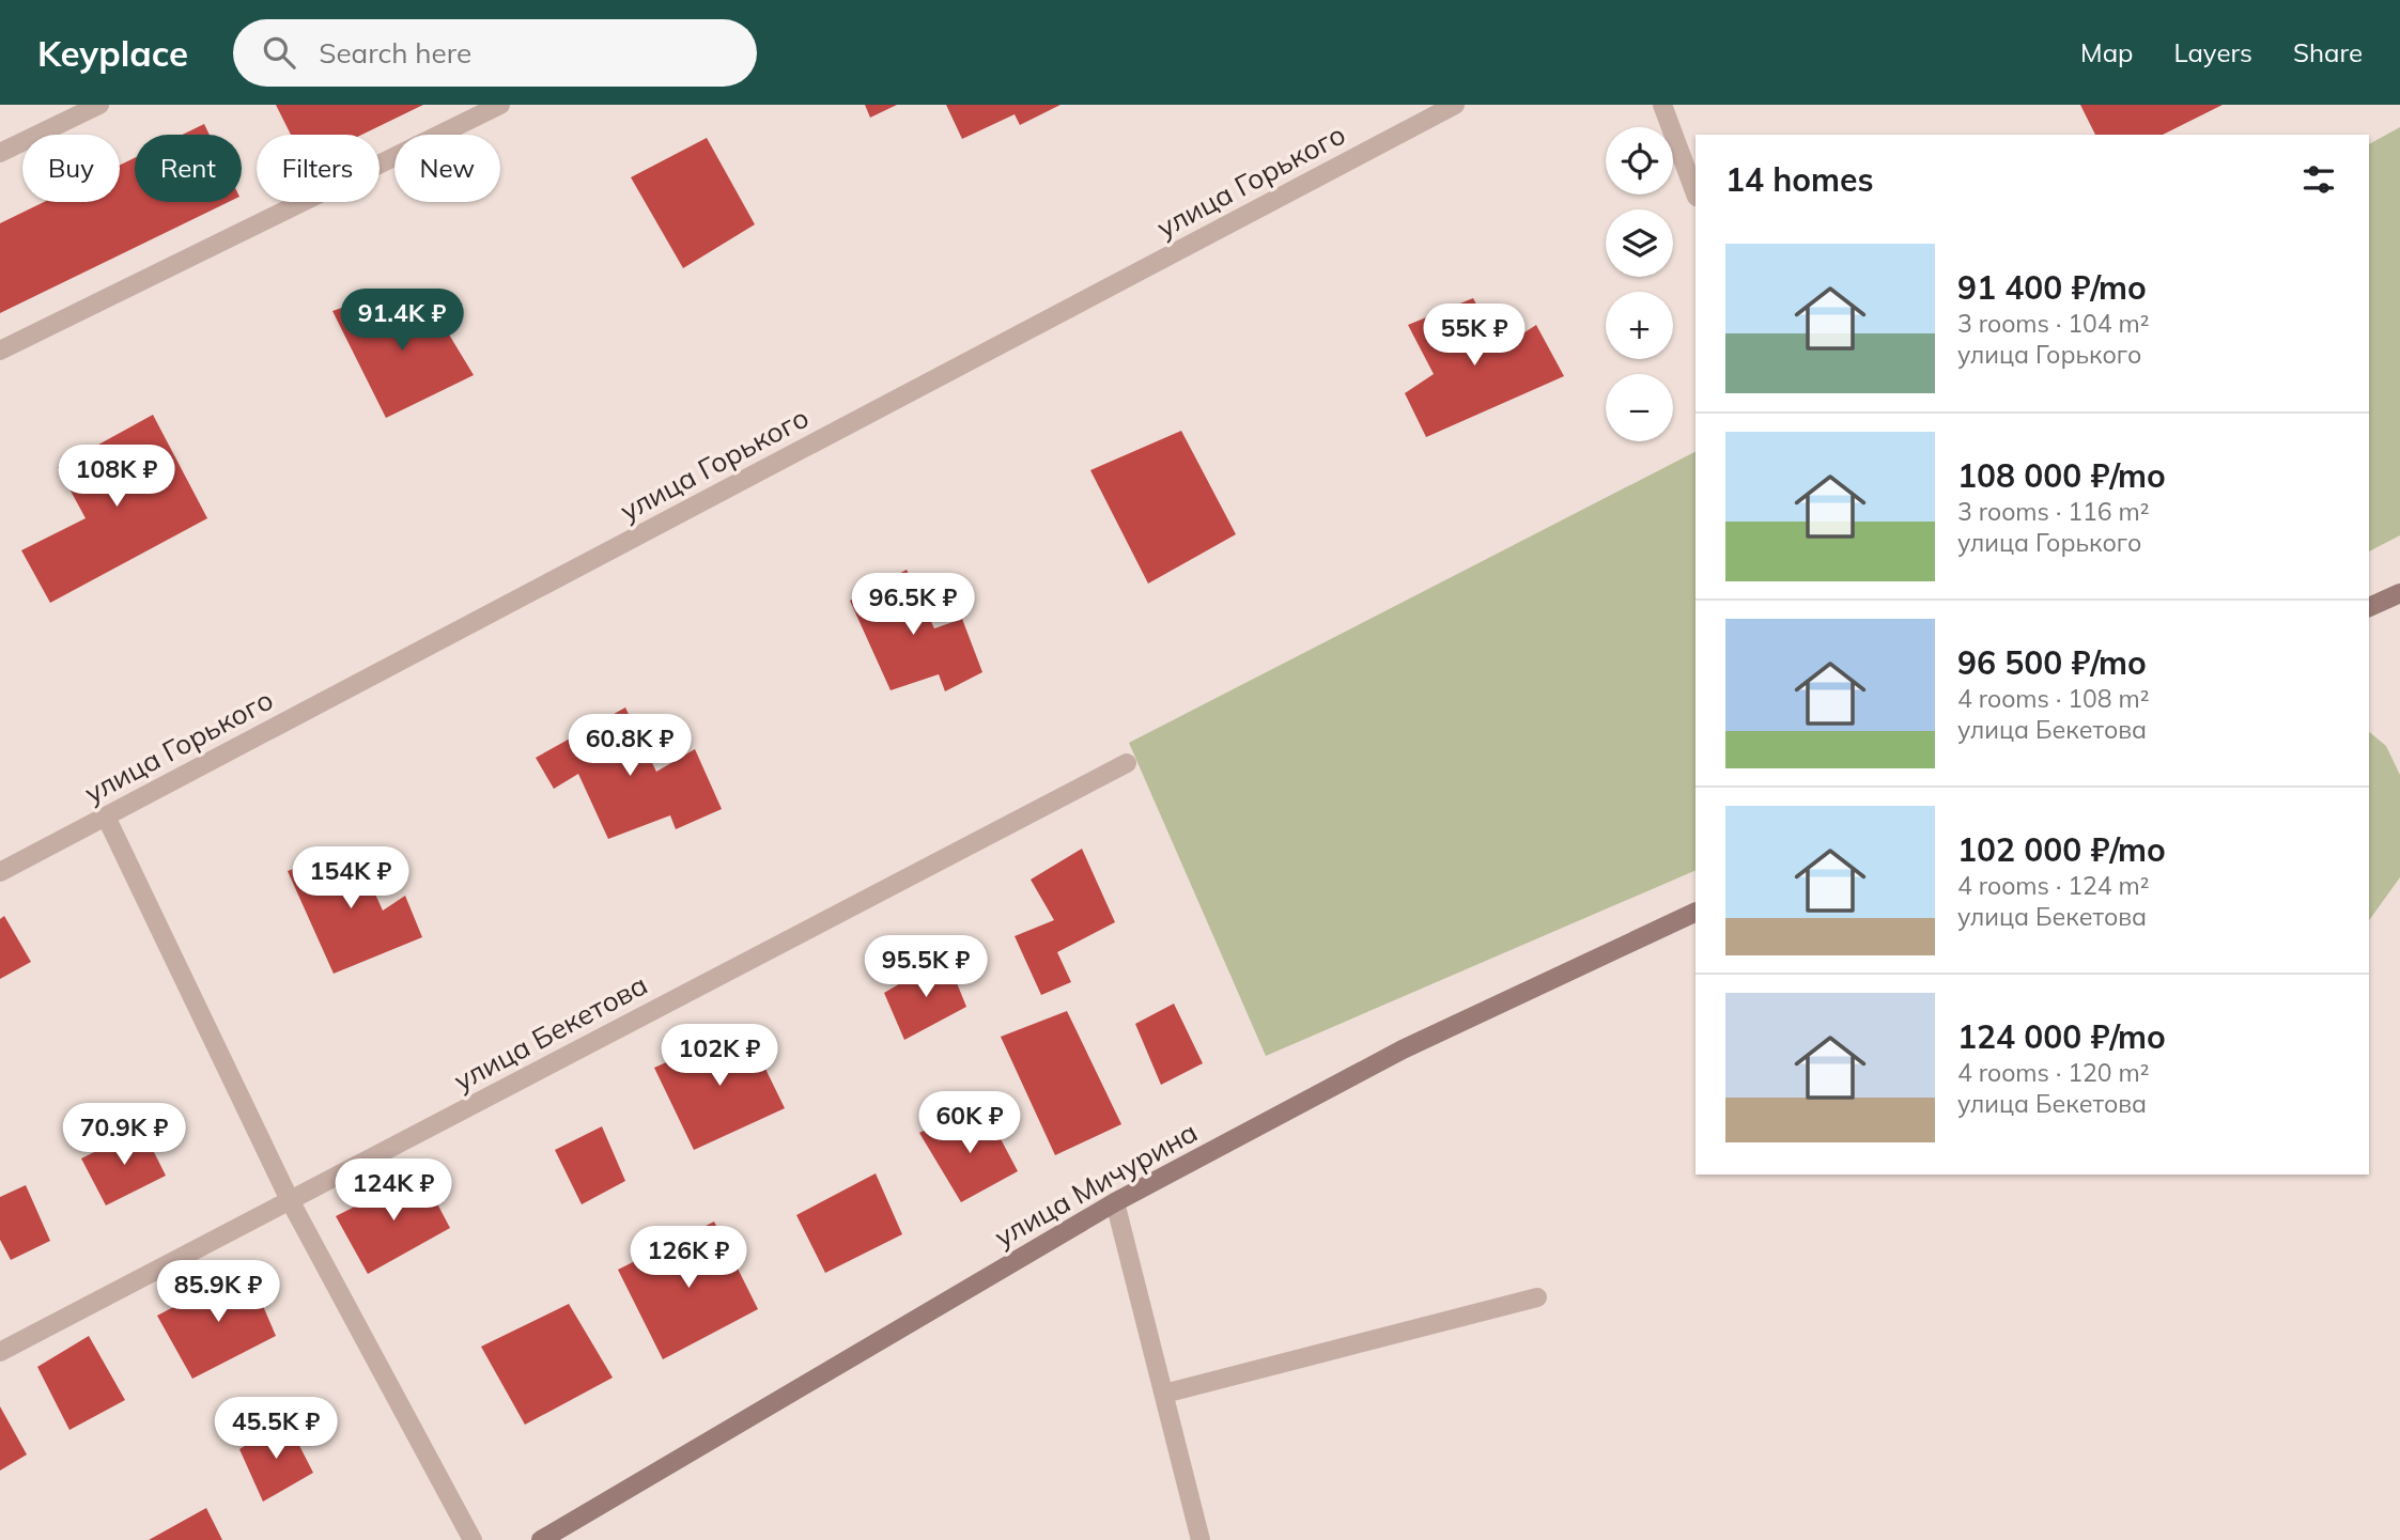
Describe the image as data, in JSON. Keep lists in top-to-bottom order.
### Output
{
  "streets": {
    "street": ["улица Горького", "улица Бекетова", "улица Мичурина"]
  },
  "page": {
    "header": "Keyplace",
    "search": "Search here",
    "nav": ["Map", "Layers", "Share"],
    "map_buttons": ["+", "−"],
    "chip": [
      "Buy",
      "Rent",
      "Filters",
      "New"
    ],
    "heading": "14 homes",
    "list": [
      {
        "name": "91 400 ₽/mo",
        "note": "3 rooms · 104 m² · улица Горького"
      },
      {
        "name": "108 000 ₽/mo",
        "note": "3 rooms · 116 m² · улица Горького"
      },
      {
        "name": "96 500 ₽/mo",
        "note": "4 rooms · 108 m² · улица Бекетова"
      },
      {
        "name": "102 000 ₽/mo",
        "note": "4 rooms · 124 m² · улица Бекетова"
      },
      {
        "name": "124 000 ₽/mo",
        "note": "4 rooms · 120 m² · улица Бекетова"
      }
    ],
    "price": [
      "91.4K ₽",
      "55K ₽",
      "108K ₽",
      "96.5K ₽",
      "60.8K ₽",
      "154K ₽",
      "95.5K ₽",
      "102K ₽",
      "60K ₽",
      "70.9K ₽",
      "124K ₽",
      "126K ₽",
      "85.9K ₽",
      "45.5K ₽"
    ]
  }
}
